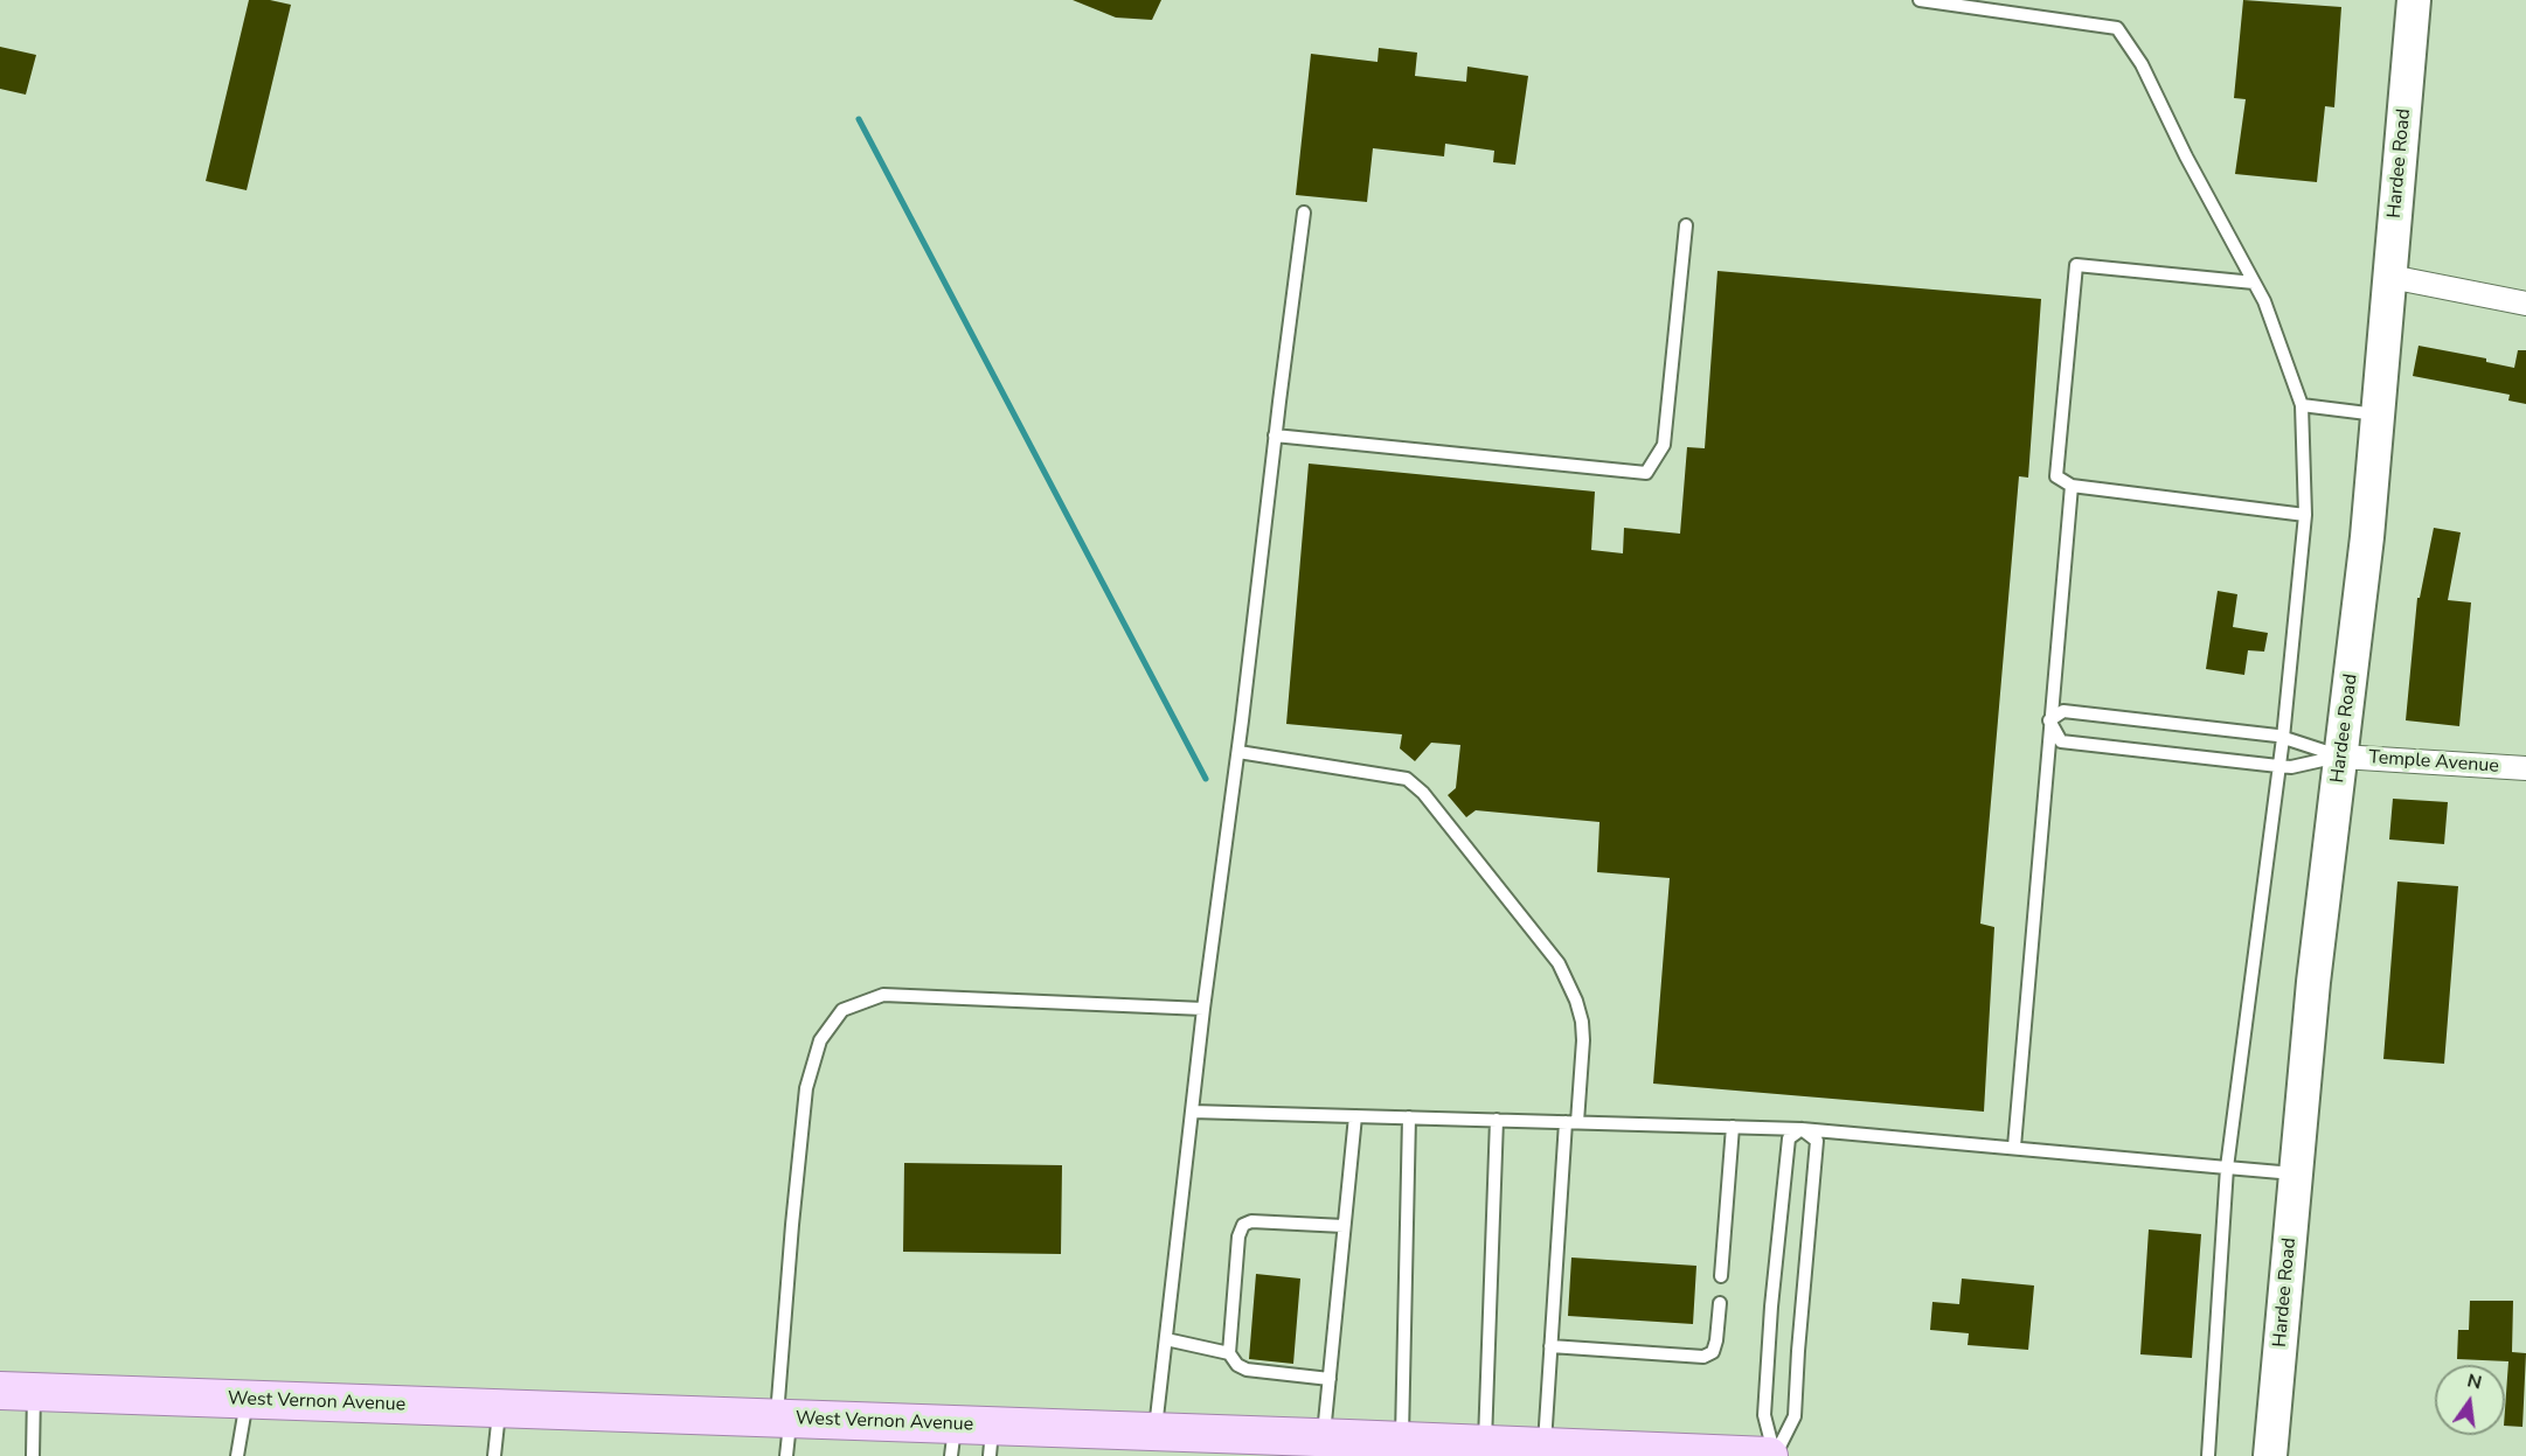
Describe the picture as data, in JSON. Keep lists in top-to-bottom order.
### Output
{
  "streets": {
    "main road": ["West Vernon Avenue"],
    "street": ["Hardee Road", "Temple Avenue"]
  },
  "crossings": [
    ["Hardee Road", "Temple Avenue"]
  ],
  "north": "top"
}
